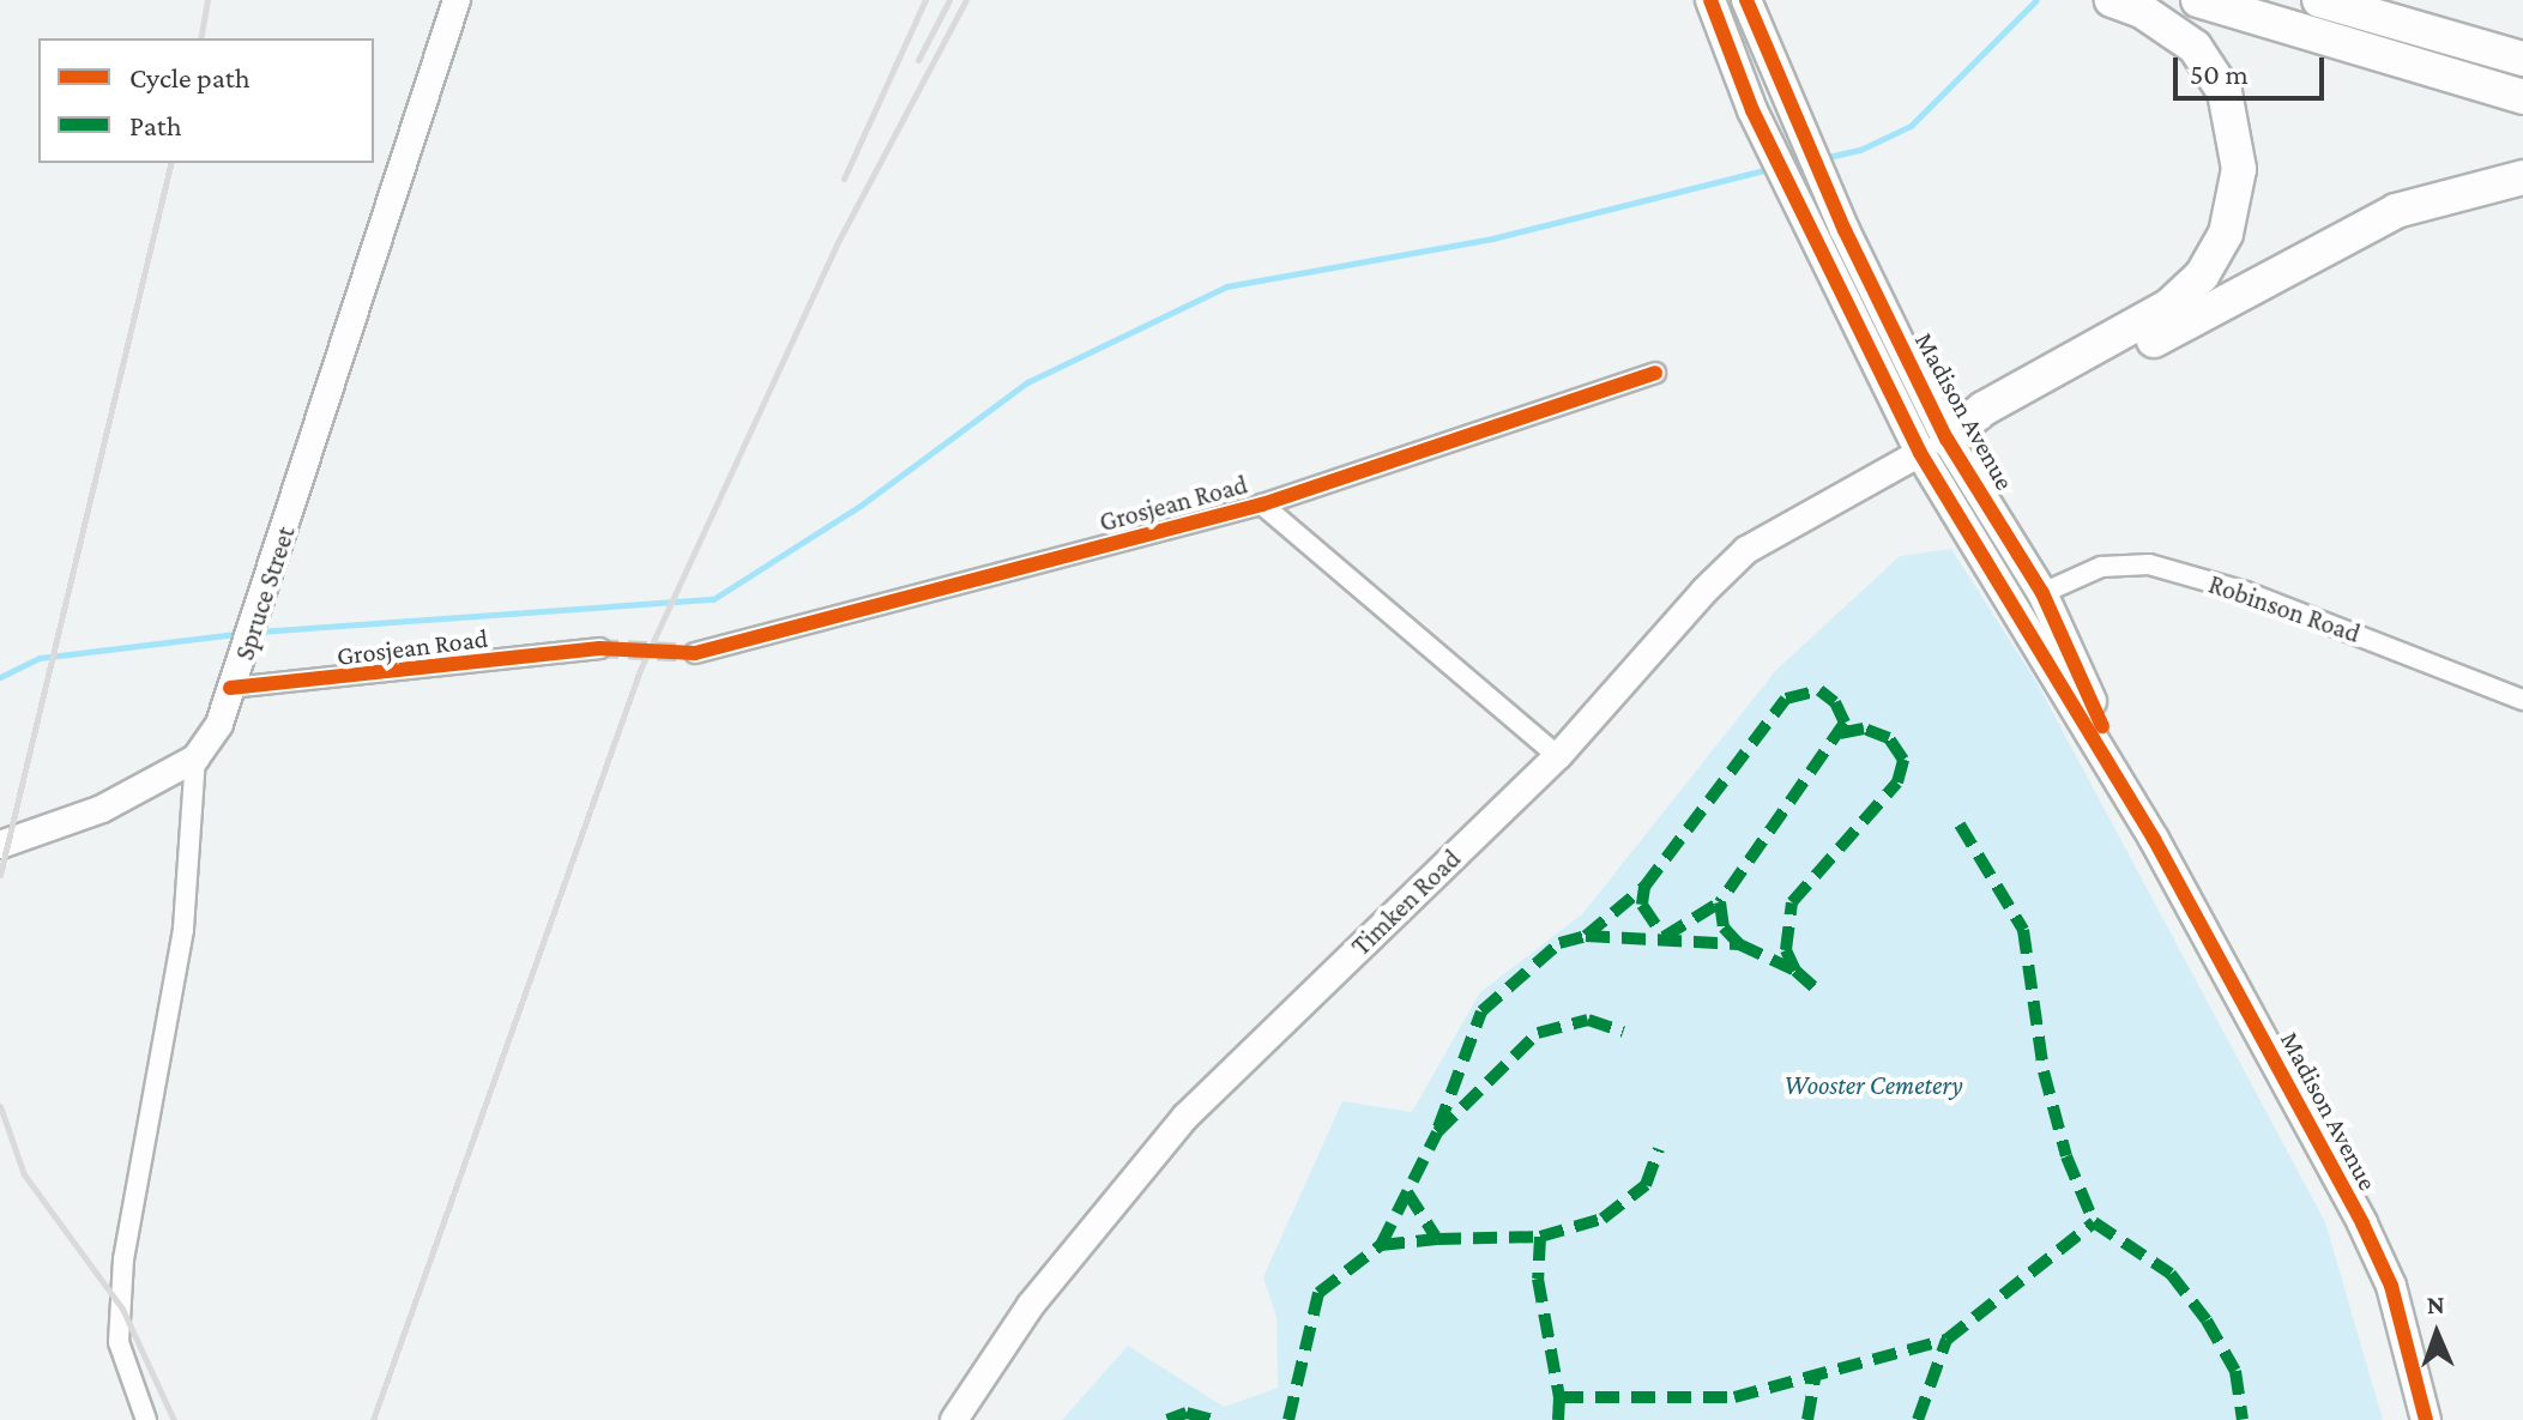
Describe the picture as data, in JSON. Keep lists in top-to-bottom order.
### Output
{
  "streets": {
    "main road": ["Madison Avenue"],
    "street": [
      "Grosjean Road",
      "Spruce Street",
      "Robinson Road",
      "Timken Road"
    ]
  },
  "crossings": [
    ["Madison Avenue", "Robinson Road"],
    ["Madison Avenue", "Timken Road"],
    ["Grosjean Road", "Spruce Street"]
  ],
  "parks": ["Wooster Cemetery"],
  "legend": ["Cycle path", "Path"],
  "scale_bar": "50 m",
  "north": "top"
}
